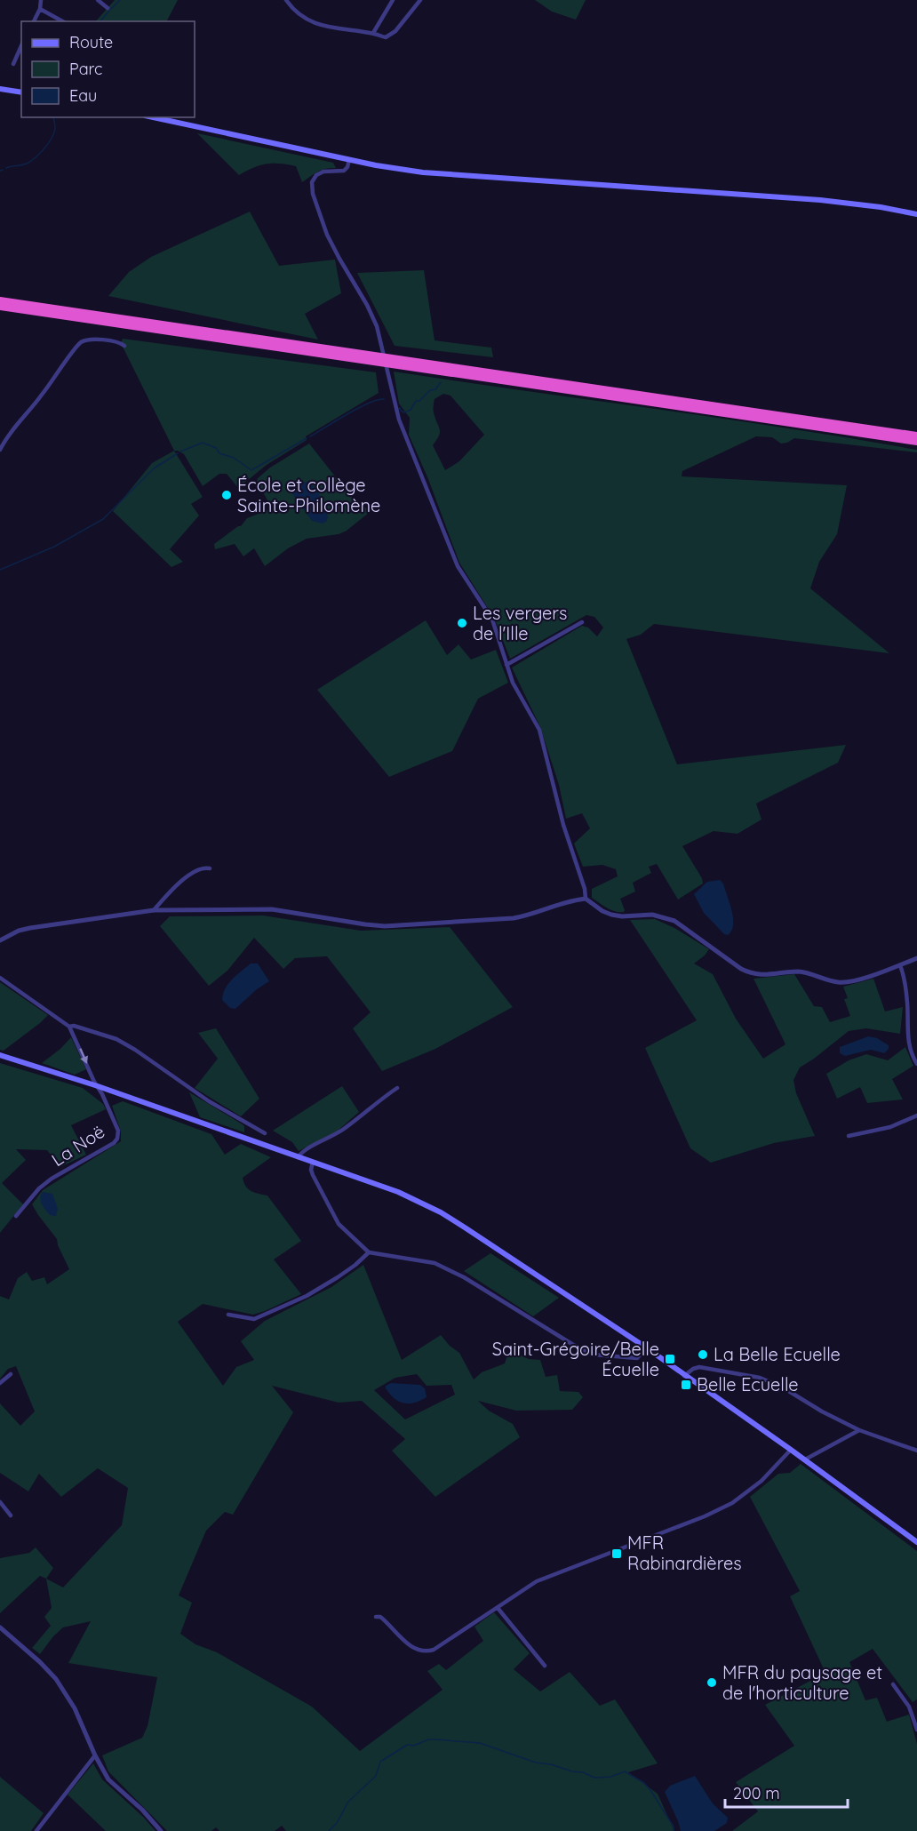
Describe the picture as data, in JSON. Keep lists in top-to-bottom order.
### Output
{
  "streets": {
    "street": ["La Noë"]
  },
  "places": {
    "other": [
      "École et collège Sainte-Philomène",
      "Les vergers de l'Ille",
      "La Belle Ecuelle",
      "MFR du paysage et de l'horticulture"
    ],
    "transit": ["Saint-Grégoire/Belle Écuelle", "Belle Ecuelle", "MFR Rabinardières"]
  },
  "legend": ["Route", "Parc", "Eau"],
  "scale_bar": "200 m"
}
